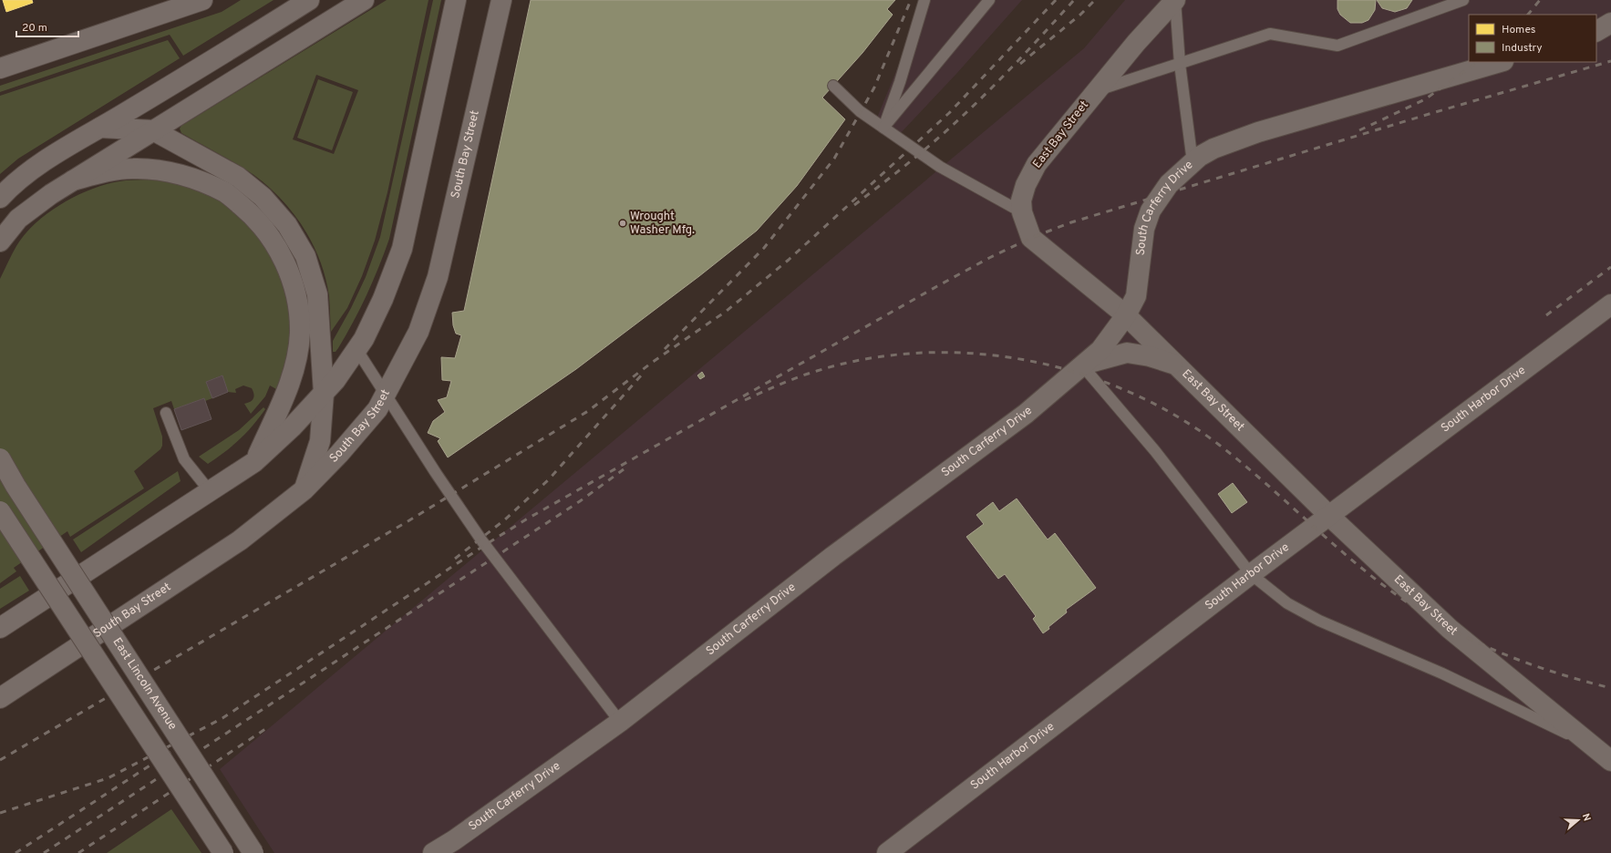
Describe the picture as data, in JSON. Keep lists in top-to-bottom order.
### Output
{
  "streets": {
    "main road": [
      "East Bay Street",
      "South Bay Street",
      "South Carferry Drive",
      "South Harbor Drive",
      "East Lincoln Avenue"
    ]
  },
  "crossings": [
    ["East Bay Street", "South Carferry Drive"],
    ["East Bay Street", "South Harbor Drive"]
  ],
  "places": ["Wrought Washer Mfg."],
  "legend": ["Homes", "Industry"],
  "scale_bar": "20 m",
  "north": "right"
}
